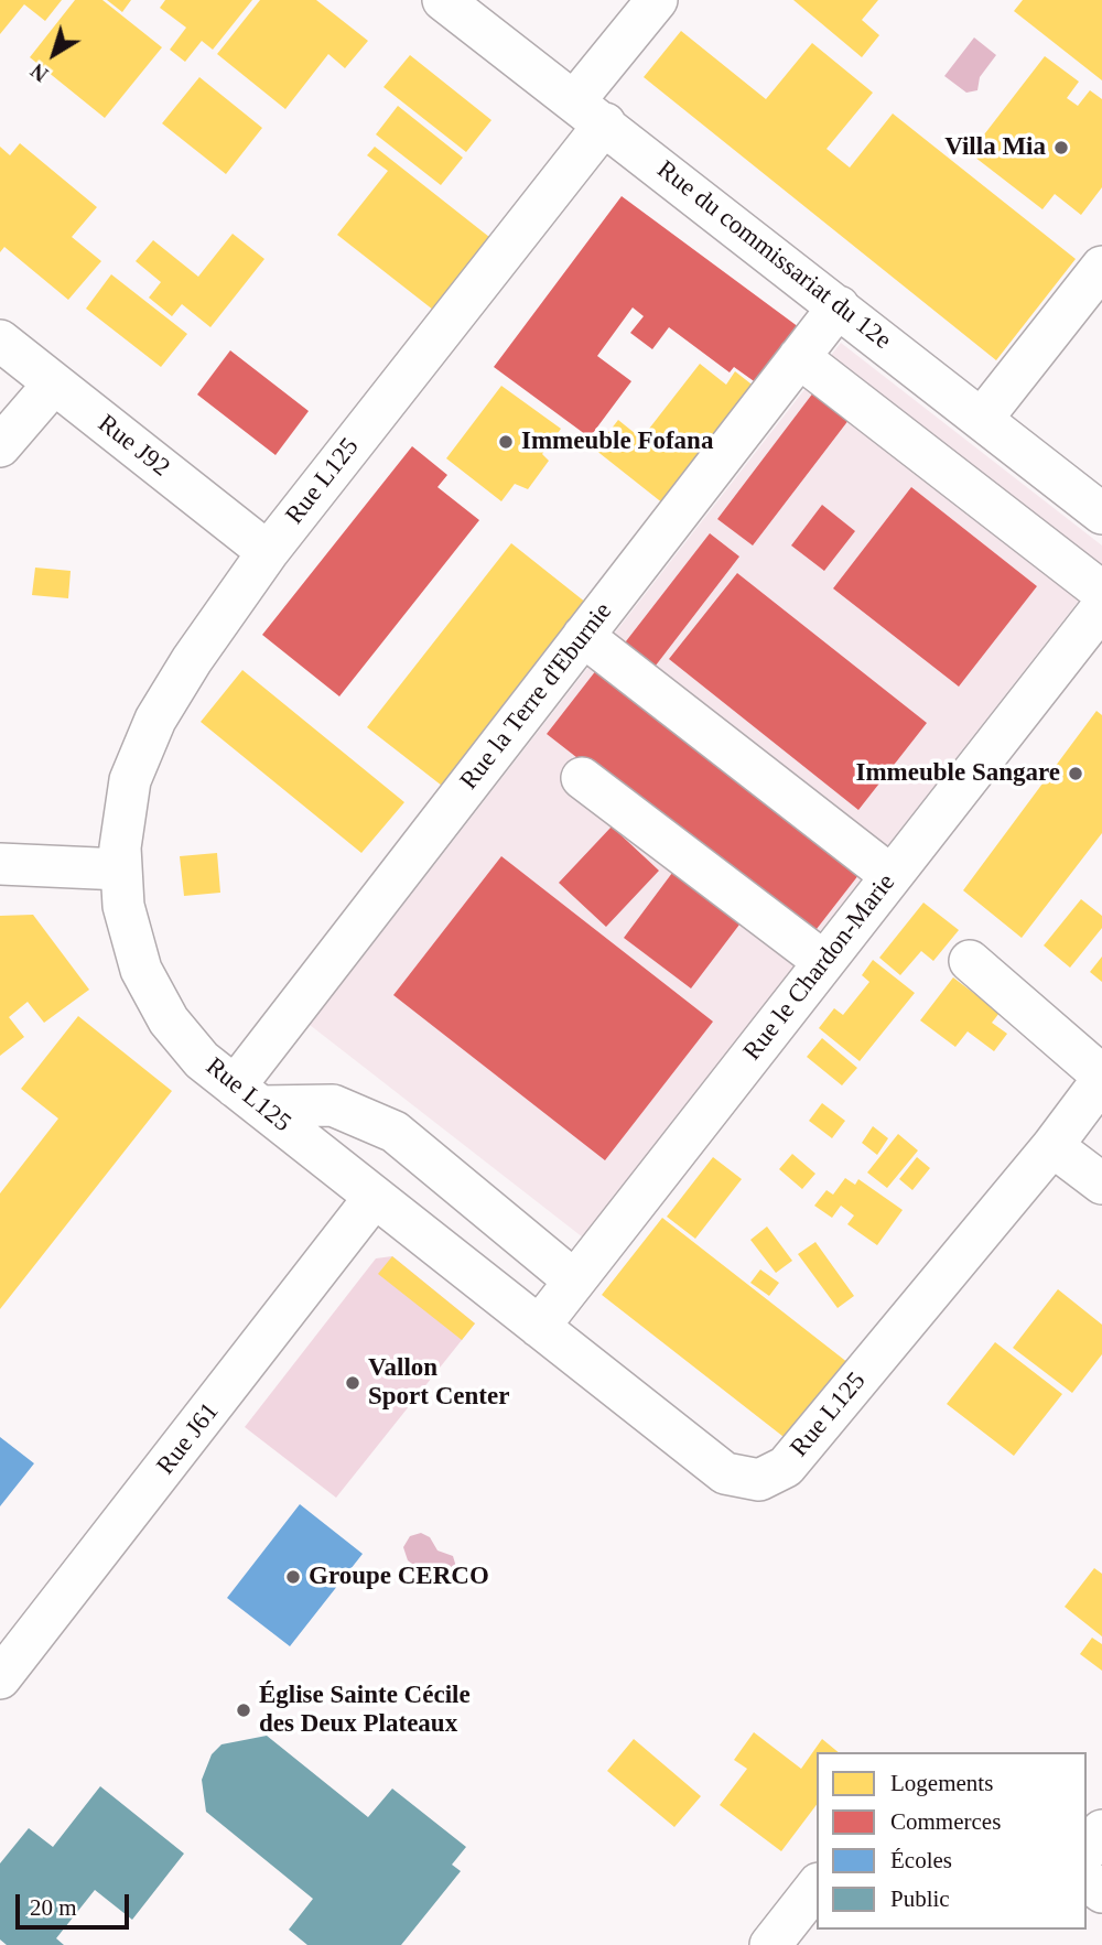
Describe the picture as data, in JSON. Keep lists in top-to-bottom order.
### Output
{
  "streets": {
    "street": [
      "Rue du commissariat du 12e",
      "Rue J92",
      "Rue L125",
      "Rue la Terre d'Eburnie",
      "Rue le Chardon-Marie",
      "Rue J61"
    ]
  },
  "crossings": [
    ["Rue du commissariat du 12e", "Rue L125"],
    ["Rue du commissariat du 12e", "Rue la Terre d'Eburnie"],
    ["Rue J92", "Rue L125"],
    ["Rue L125", "Rue la Terre d'Eburnie"],
    ["Rue L125", "Rue le Chardon-Marie"],
    ["Rue L125", "Rue J61"]
  ],
  "places": [
    "Villa Mia",
    "Immeuble Fofana",
    "Immeuble Sangare",
    "Vallon Sport Center",
    "Groupe CERCO",
    "Église Sainte Cécile des Deux Plateaux"
  ],
  "legend": [
    "Logements",
    "Commerces",
    "Écoles",
    "Public"
  ],
  "scale_bar": "20 m",
  "north": "bottom left"
}
